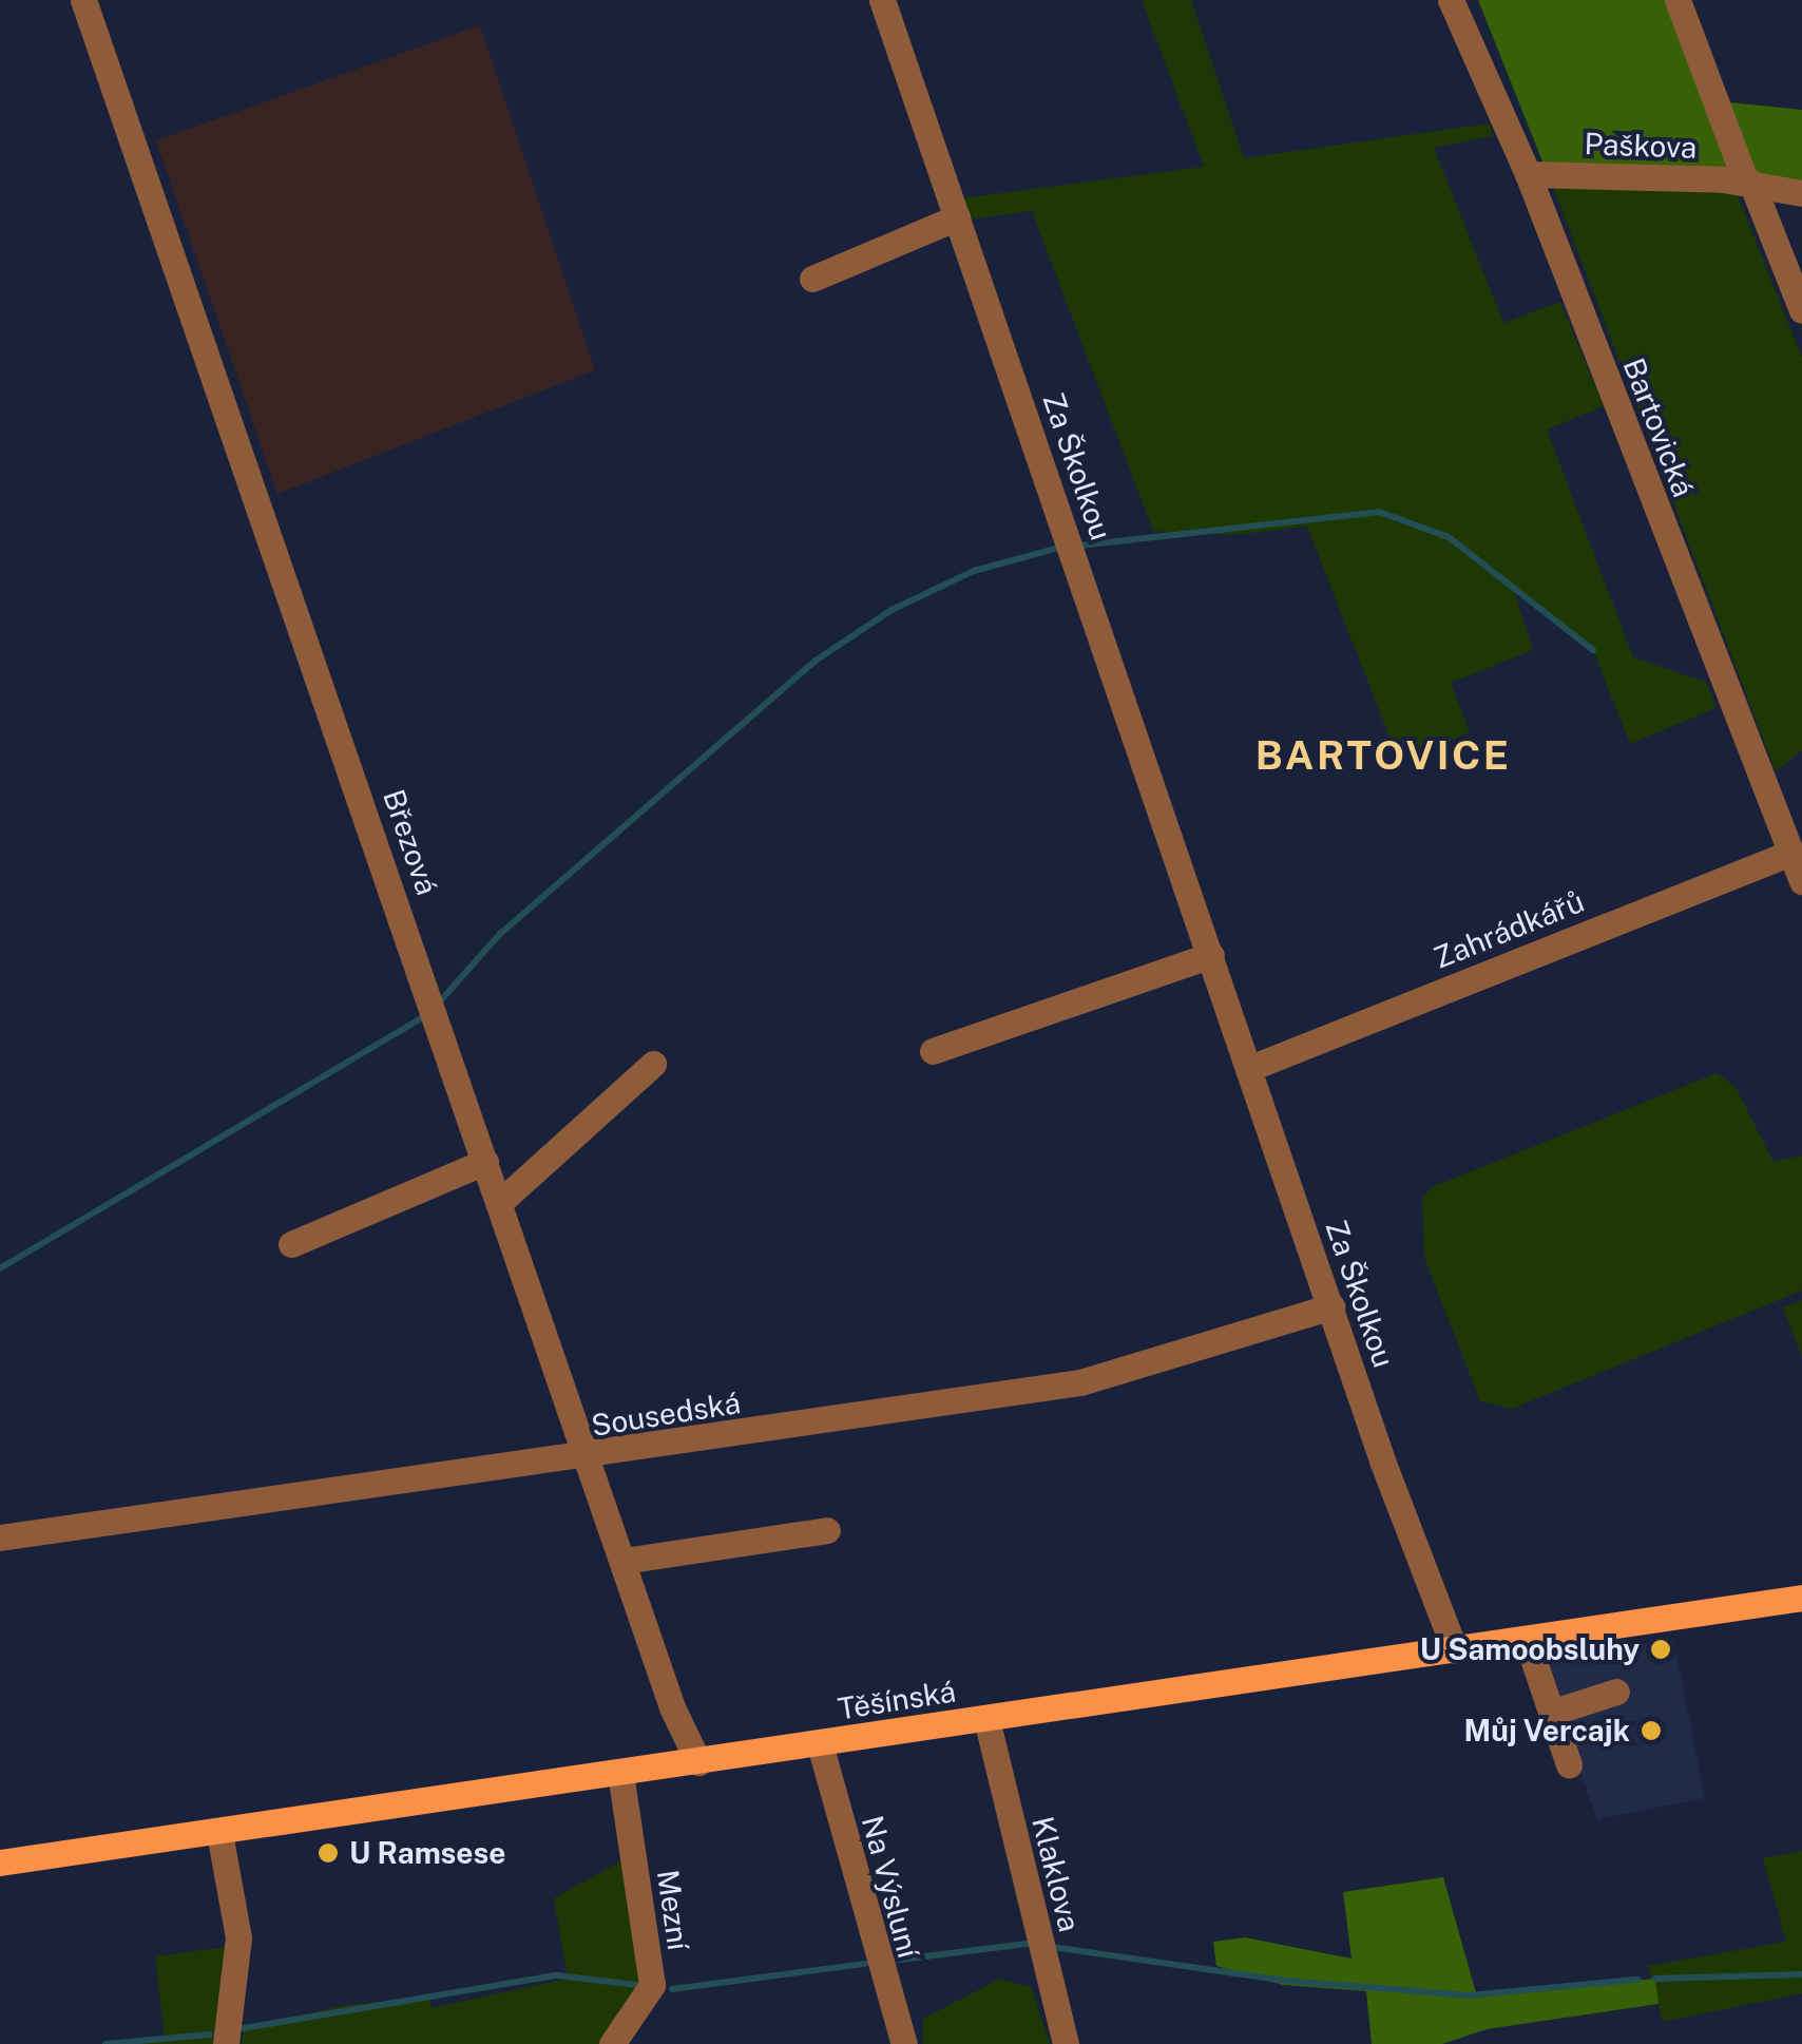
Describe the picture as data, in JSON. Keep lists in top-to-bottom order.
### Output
{
  "streets": {
    "main road": ["Těšínská"],
    "street": [
      "Paškova",
      "Bartovická",
      "Za Školkou",
      "Březová",
      "Zahrádkářů",
      "Sousedská",
      "Klaklova",
      "Na Výsluní",
      "Mezní"
    ]
  },
  "crossings": [
    ["Paškova", "Bartovická"],
    ["Bartovická", "Zahrádkářů"],
    ["Za Školkou", "Zahrádkářů"],
    ["Za Školkou", "Sousedská"],
    ["Za Školkou", "Těšínská"],
    ["Březová", "Sousedská"],
    ["Březová", "Těšínská"],
    ["Těšínská", "Klaklova"],
    ["Těšínská", "Na Výsluní"],
    ["Těšínská", "Mezní"]
  ],
  "districts": ["BARTOVICE"],
  "places": ["U Samoobsluhy", "Můj Vercajk", "U Ramsese"]
}
